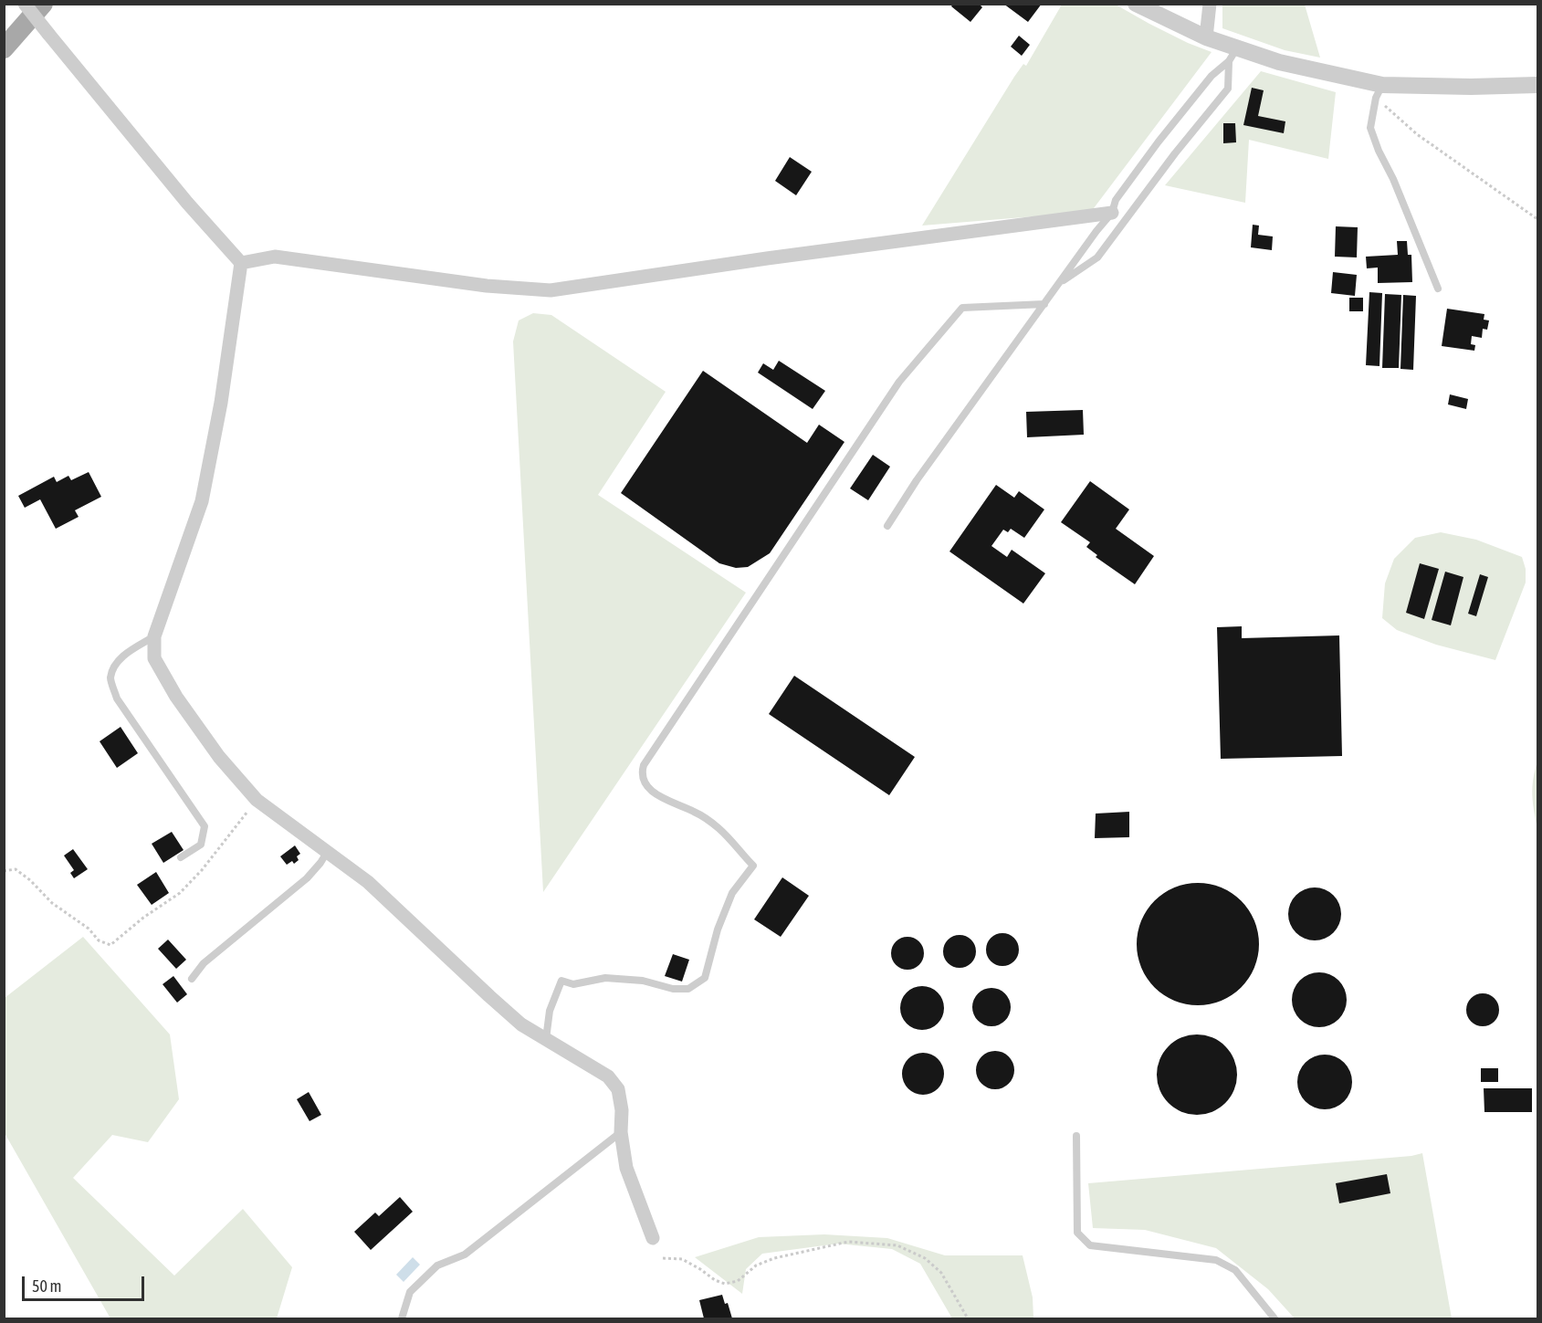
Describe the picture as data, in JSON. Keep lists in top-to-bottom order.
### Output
{
  "scale_bar": "50 m"
}
